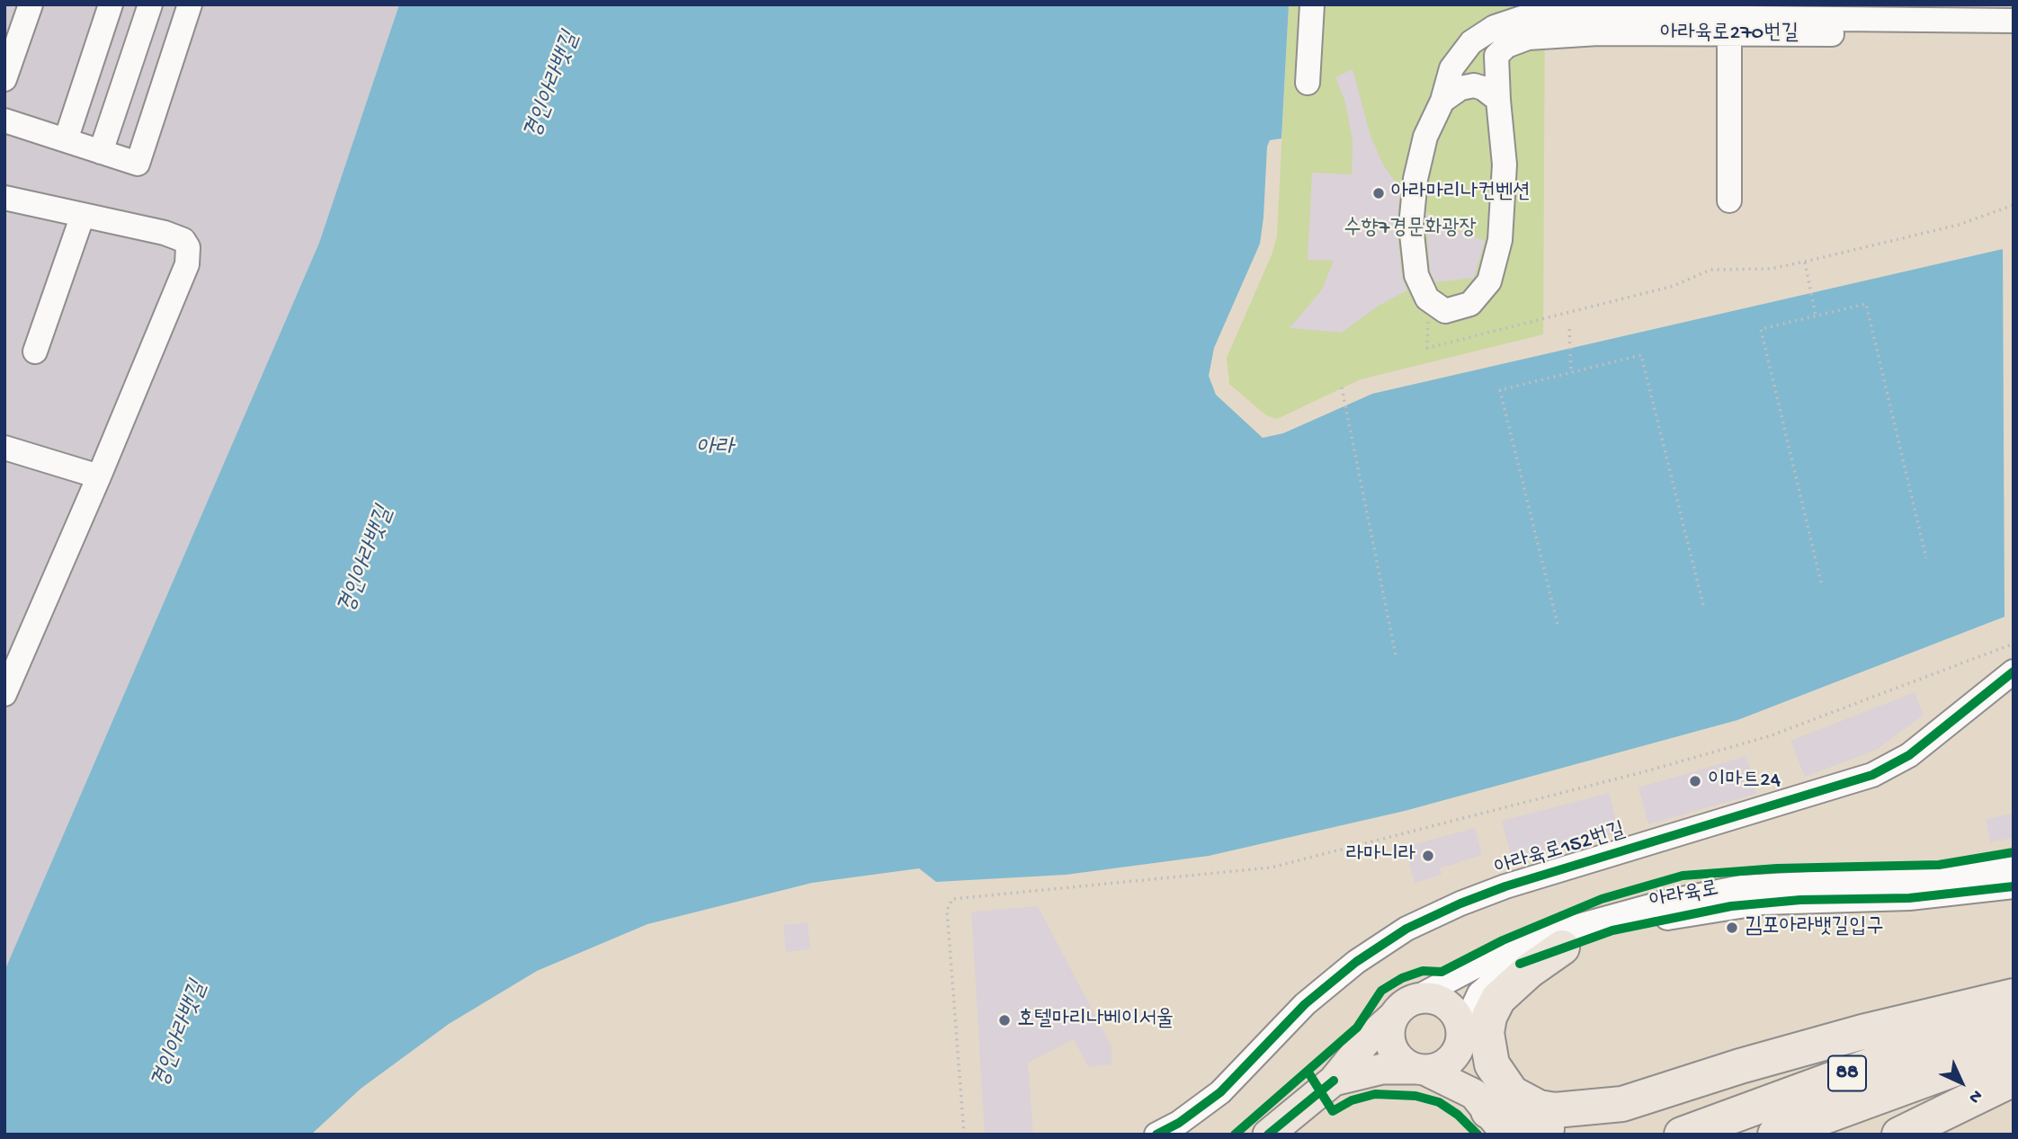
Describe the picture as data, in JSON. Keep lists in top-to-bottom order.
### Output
{
  "streets": {
    "highway": ["88"],
    "street": ["아라육로270번길", "아라육로152번길", "아라육로"]
  },
  "water": ["경인아라뱃길", "아라"],
  "parks": ["수향7경문화광장"],
  "places": [
    "아라마리나컨벤션",
    "이마트24",
    "라마니라",
    "김포아라뱃길입구",
    "호텔마리나베이서울"
  ],
  "north": "bottom right"
}
